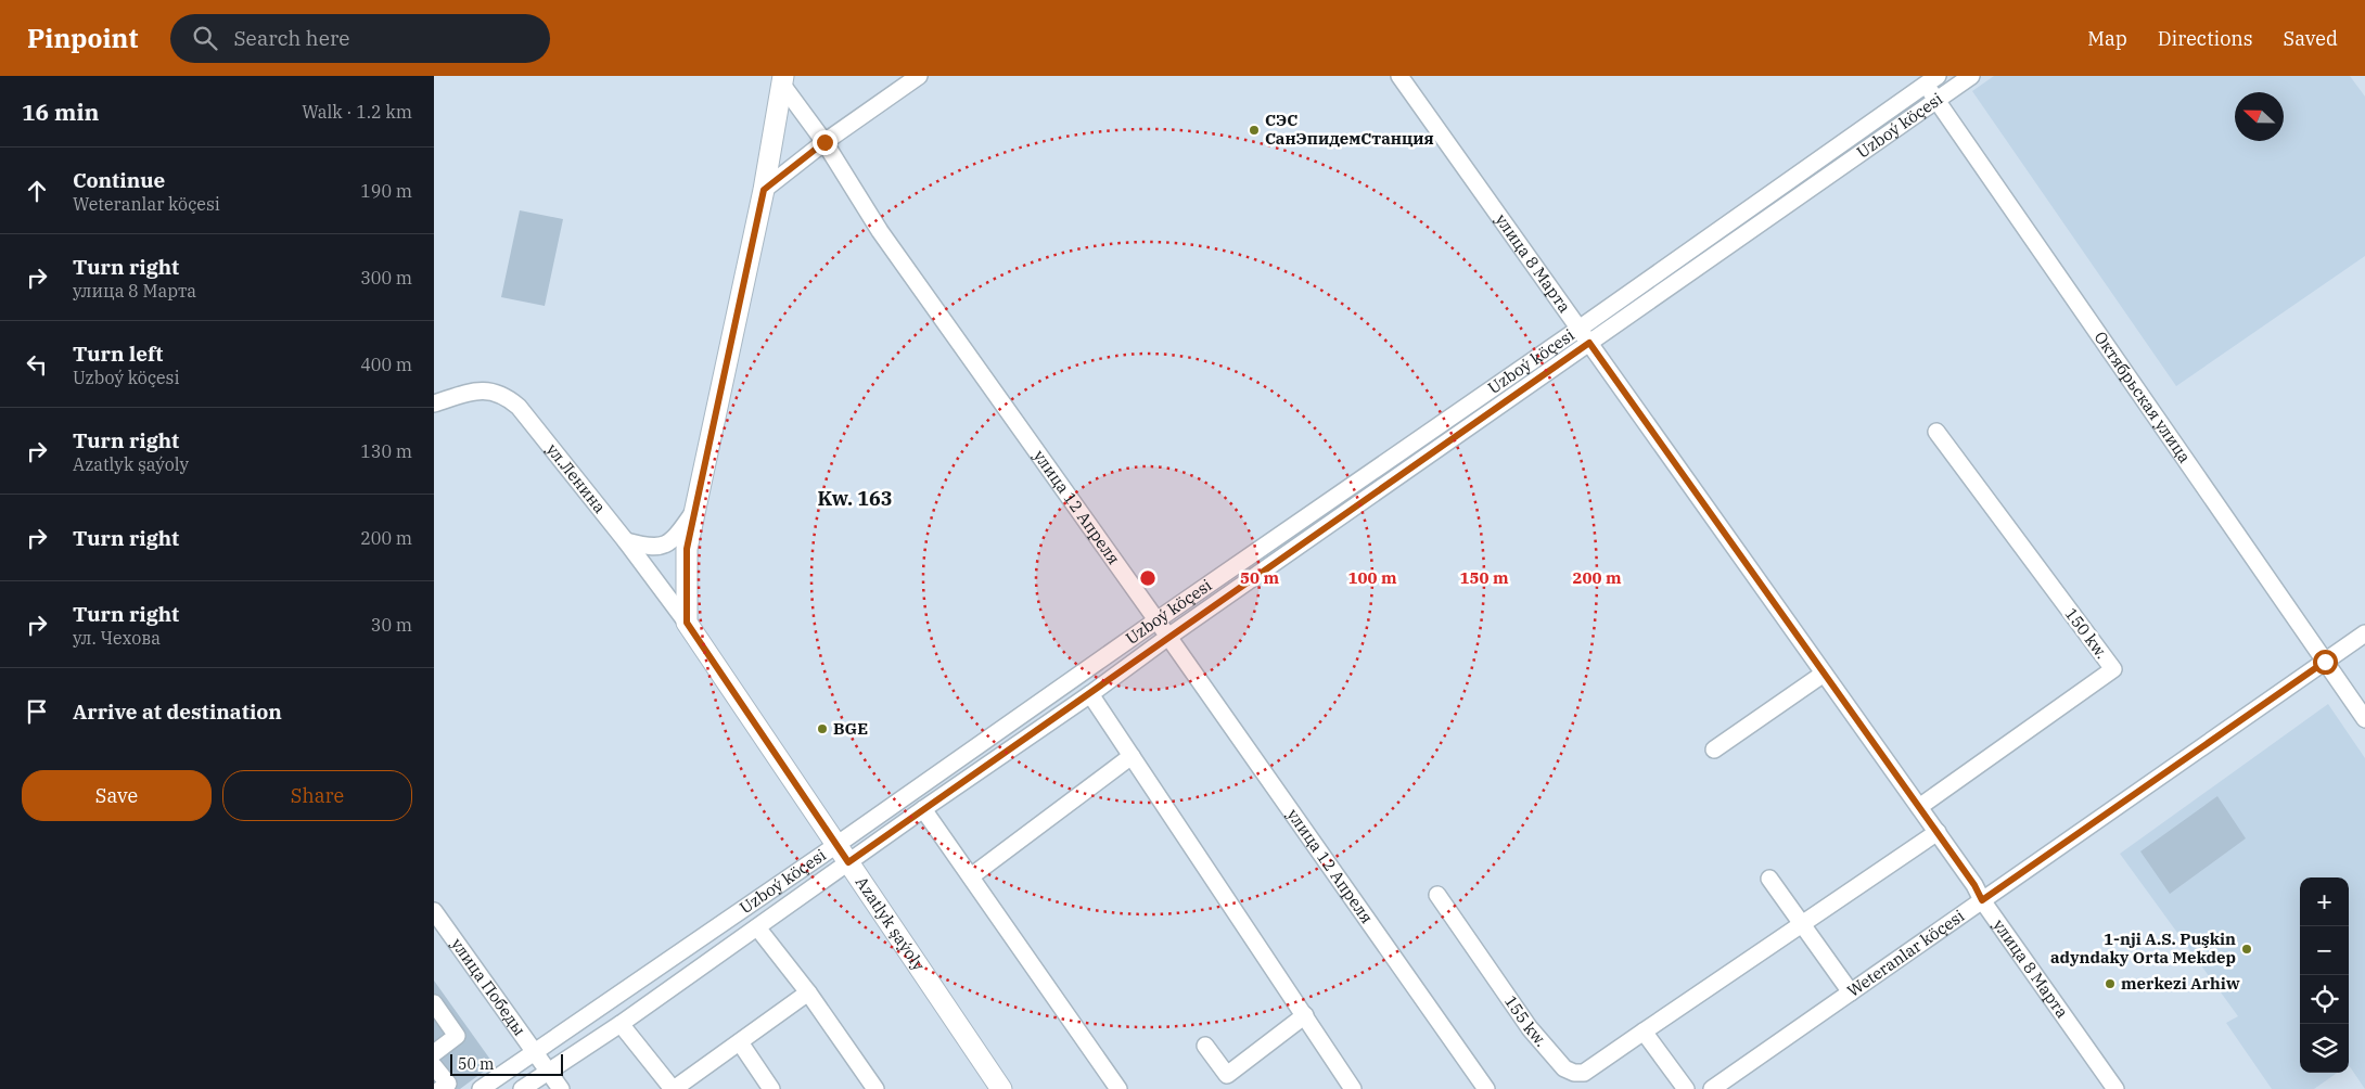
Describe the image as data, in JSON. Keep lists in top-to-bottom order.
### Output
{
  "streets": {
    "main road": ["Azatlyk şaýoly"],
    "street": [
      "Uzboý köçesi",
      "улица 8 Марта",
      "Октябрьская улица",
      "ул.Ленина",
      "улица 12 Апреля",
      "150 kw.",
      "Weteranlar köçesi",
      "улица Победы",
      "155 kw."
    ]
  },
  "crossings": [
    ["Uzboý köçesi", "улица 8 Марта"],
    ["Uzboý köçesi", "Октябрьская улица"],
    ["Uzboý köçesi", "улица 12 Апреля"],
    ["Uzboý köçesi", "Azatlyk şaýoly"],
    ["Uzboý köçesi", "улица Победы"],
    ["улица 8 Марта", "150 kw."],
    ["улица 8 Марта", "Weteranlar köçesi"],
    ["улица 8 Марта", "155 kw."],
    ["Октябрьская улица", "Weteranlar köçesi"],
    ["ул.Ленина", "Azatlyk şaýoly"]
  ],
  "districts": ["Kw. 163"],
  "places": [
    "СЭС СанЭпидемСтанция",
    "BGE",
    "1-nji A.S. Puşkin adyndaky Orta Mekdep",
    "merkezi Arhiw"
  ],
  "scale_bar": "50 m",
  "north": "left",
  "page": {
    "header": "Pinpoint",
    "search": "Search here",
    "nav": ["Map", "Directions", "Saved"],
    "heading": ["16 min", "Walk · 1.2 km"],
    "list": [
      ["Continue", "Weteranlar köçesi", "190 m"],
      ["Turn right", "улица 8 Марта", "300 m"],
      ["Turn left", "Uzboý köçesi", "400 m"],
      ["Turn right", "Azatlyk şaýoly", "130 m"],
      ["Turn right", "200 m"],
      ["Turn right", "ул. Чехова", "30 m"],
      "Arrive at destination"
    ],
    "buttons": ["Save", "Share"],
    "map_buttons": ["+", "−"],
    "scale": "50 m"
  },
  "rings": [
    "50 m",
    "100 m",
    "150 m",
    "200 m"
  ]
}
